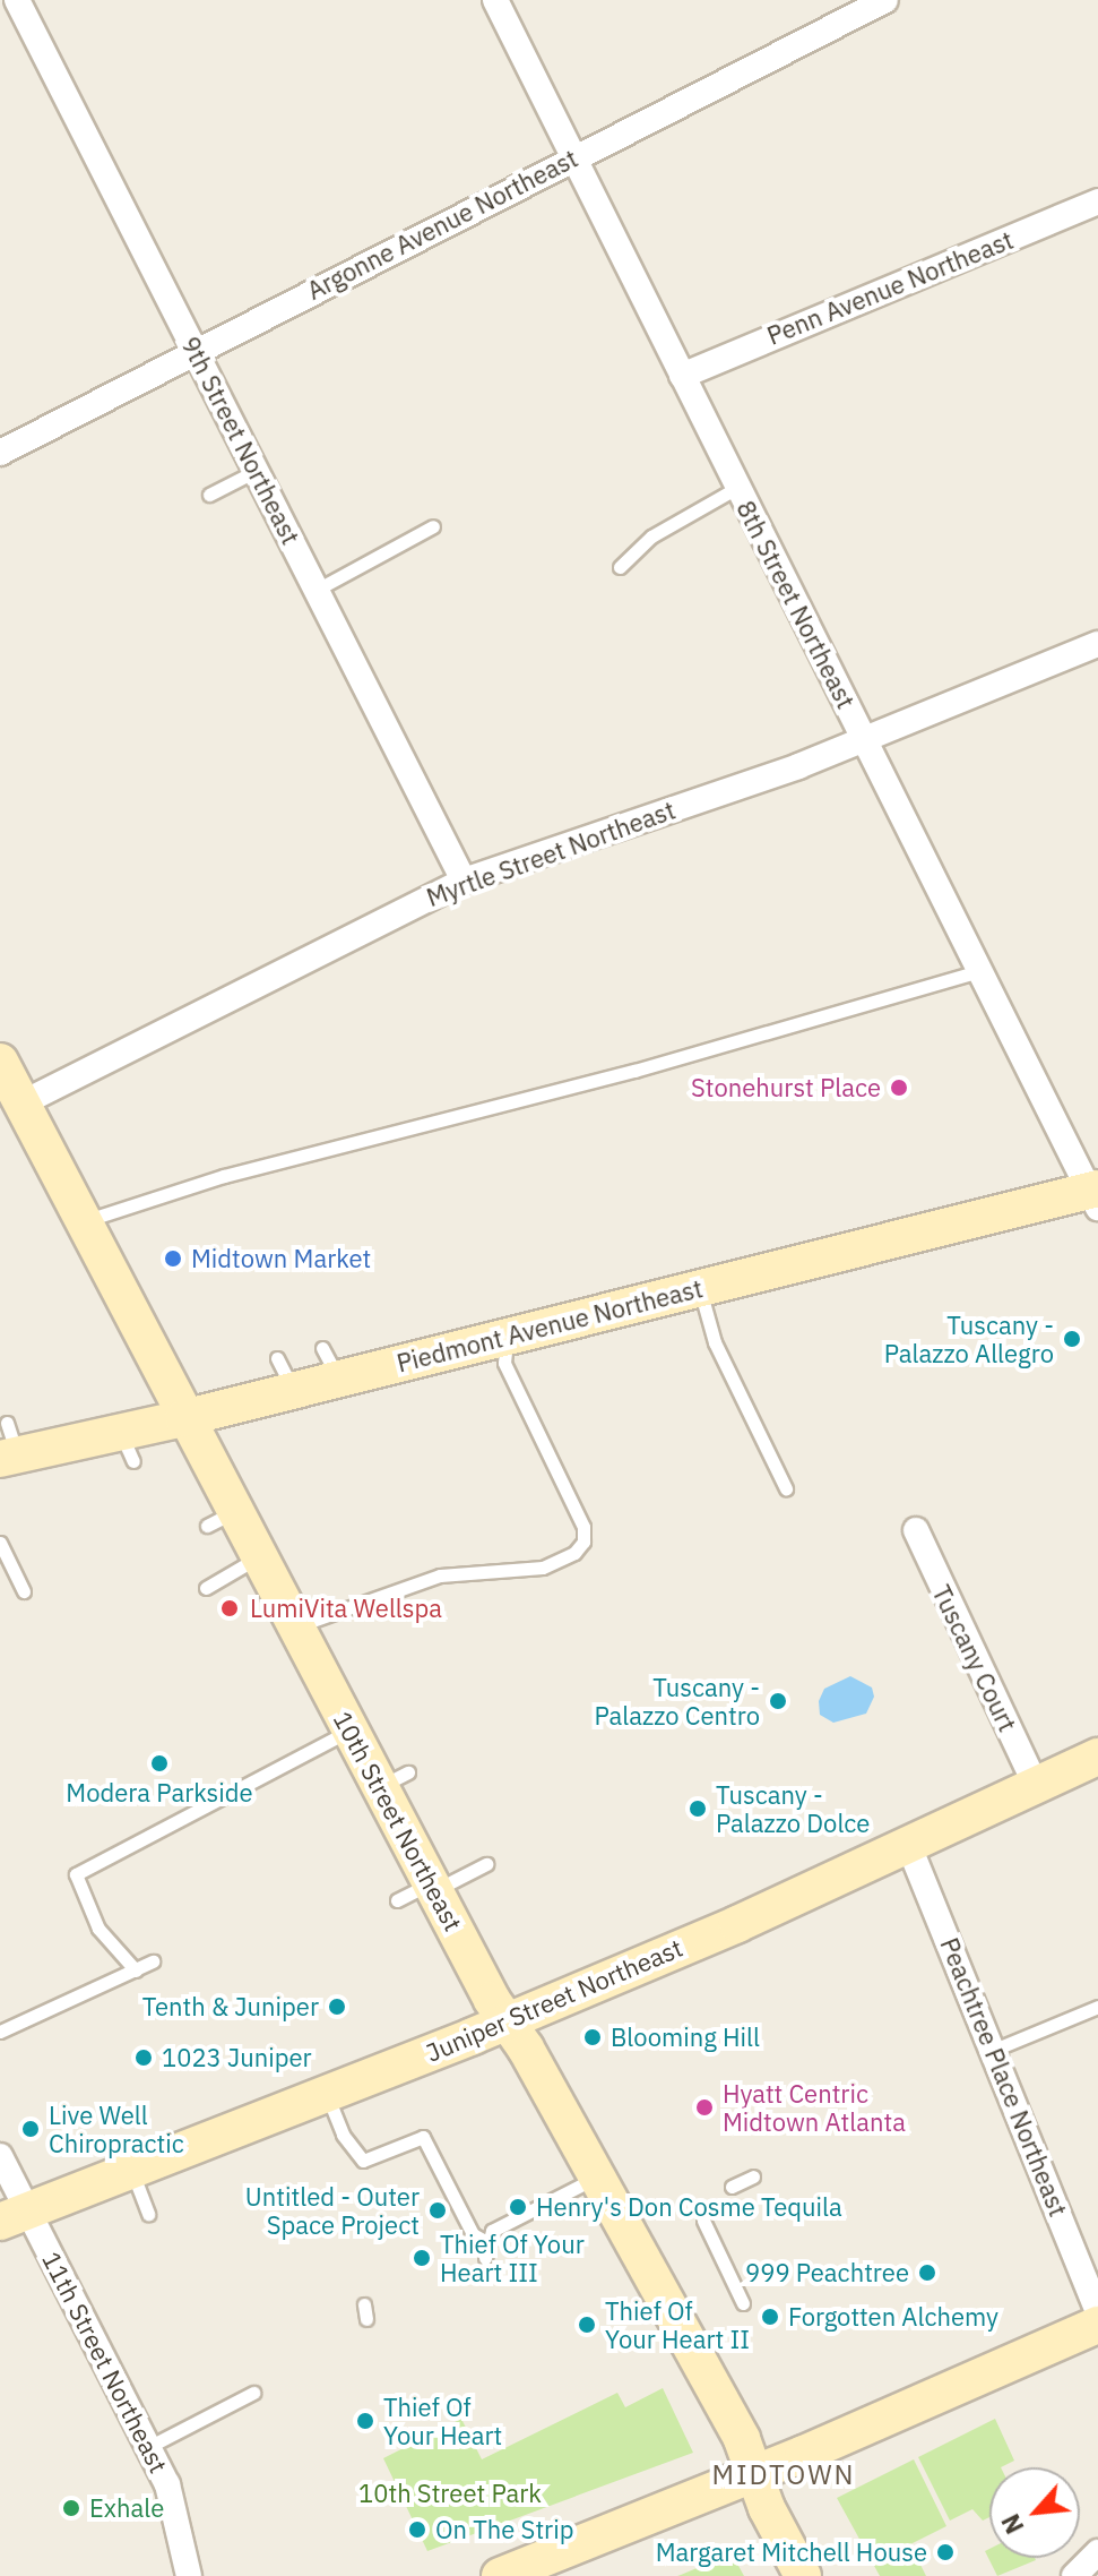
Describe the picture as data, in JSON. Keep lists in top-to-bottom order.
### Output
{
  "streets": {
    "main road": ["Piedmont Avenue Northeast", "10th Street Northeast", "Juniper Street Northeast"],
    "street": [
      "Argonne Avenue Northeast",
      "Penn Avenue Northeast",
      "9th Street Northeast",
      "8th Street Northeast",
      "Myrtle Street Northeast",
      "Tuscany Court",
      "Peachtree Place Northeast",
      "11th Street Northeast"
    ]
  },
  "crossings": [
    ["Argonne Avenue Northeast", "9th Street Northeast"],
    ["Argonne Avenue Northeast", "8th Street Northeast"],
    ["Penn Avenue Northeast", "8th Street Northeast"],
    ["9th Street Northeast", "Myrtle Street Northeast"],
    ["8th Street Northeast", "Myrtle Street Northeast"],
    ["8th Street Northeast", "Piedmont Avenue Northeast"],
    ["Myrtle Street Northeast", "10th Street Northeast"],
    ["Piedmont Avenue Northeast", "10th Street Northeast"],
    ["Tuscany Court", "Juniper Street Northeast"],
    ["10th Street Northeast", "Juniper Street Northeast"],
    ["Juniper Street Northeast", "Peachtree Place Northeast"],
    ["Juniper Street Northeast", "11th Street Northeast"]
  ],
  "districts": ["MIDTOWN"],
  "parks": ["10th Street Park"],
  "places": [
    "Stonehurst Place",
    "Midtown Market",
    "Tuscany - Palazzo Allegro",
    "LumiVita Wellspa",
    "Tuscany - Palazzo Centro",
    "Modera Parkside",
    "Tuscany - Palazzo Dolce",
    "Tenth & Juniper",
    "Blooming Hill",
    "1023 Juniper",
    "Hyatt Centric Midtown Atlanta",
    "Live Well Chiropractic",
    "Henry's Don Cosme Tequila",
    "Untitled - Outer Space Project",
    "Thief Of Your Heart III",
    "999 Peachtree",
    "Forgotten Alchemy",
    "Thief Of Your Heart II",
    "Thief Of Your Heart",
    "Exhale",
    "On The Strip",
    "Margaret Mitchell House"
  ],
  "north": "bottom left"
}
